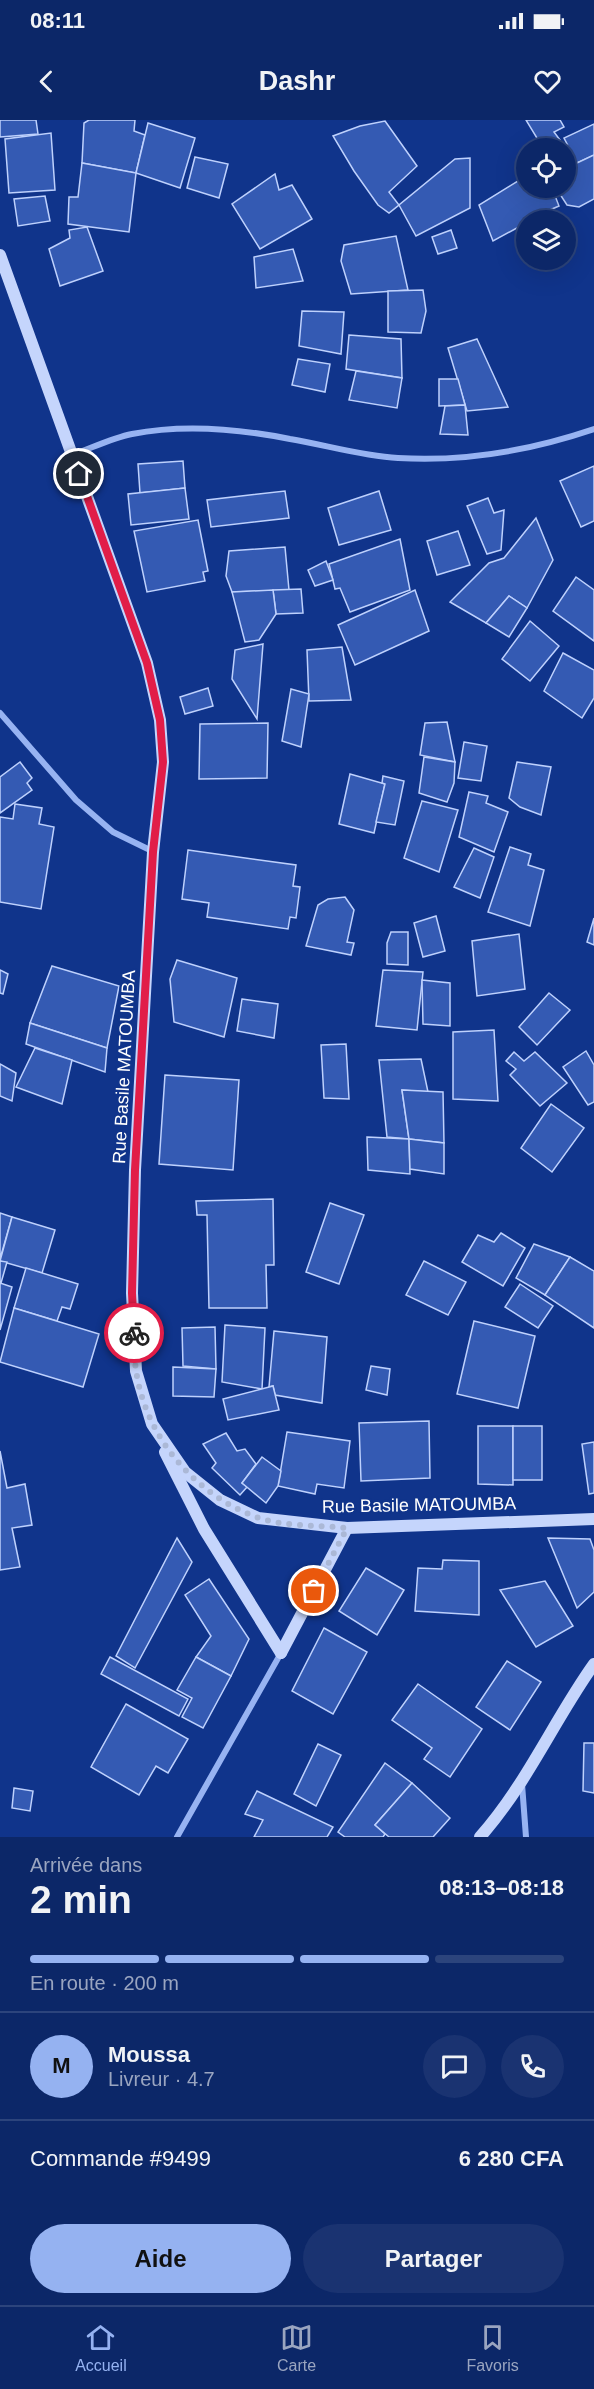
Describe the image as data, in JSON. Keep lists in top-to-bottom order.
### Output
{
  "streets": {
    "street": ["Rue Basile MATOUMBA"]
  },
  "page": {
    "status": "08:11",
    "header": "Dashr",
    "heading": ["2 min", "Arrivée dans", "08:13–08:18"],
    "panel": [
      "Moussa",
      "Livreur · 4.7",
      "Commande #9499",
      "6 280 CFA"
    ],
    "bar": "En route · 200 m",
    "round": "M",
    "buttons": ["Aide", "Partager"],
    "tabs": ["Accueil", "Carte", "Favoris"]
  }
}
